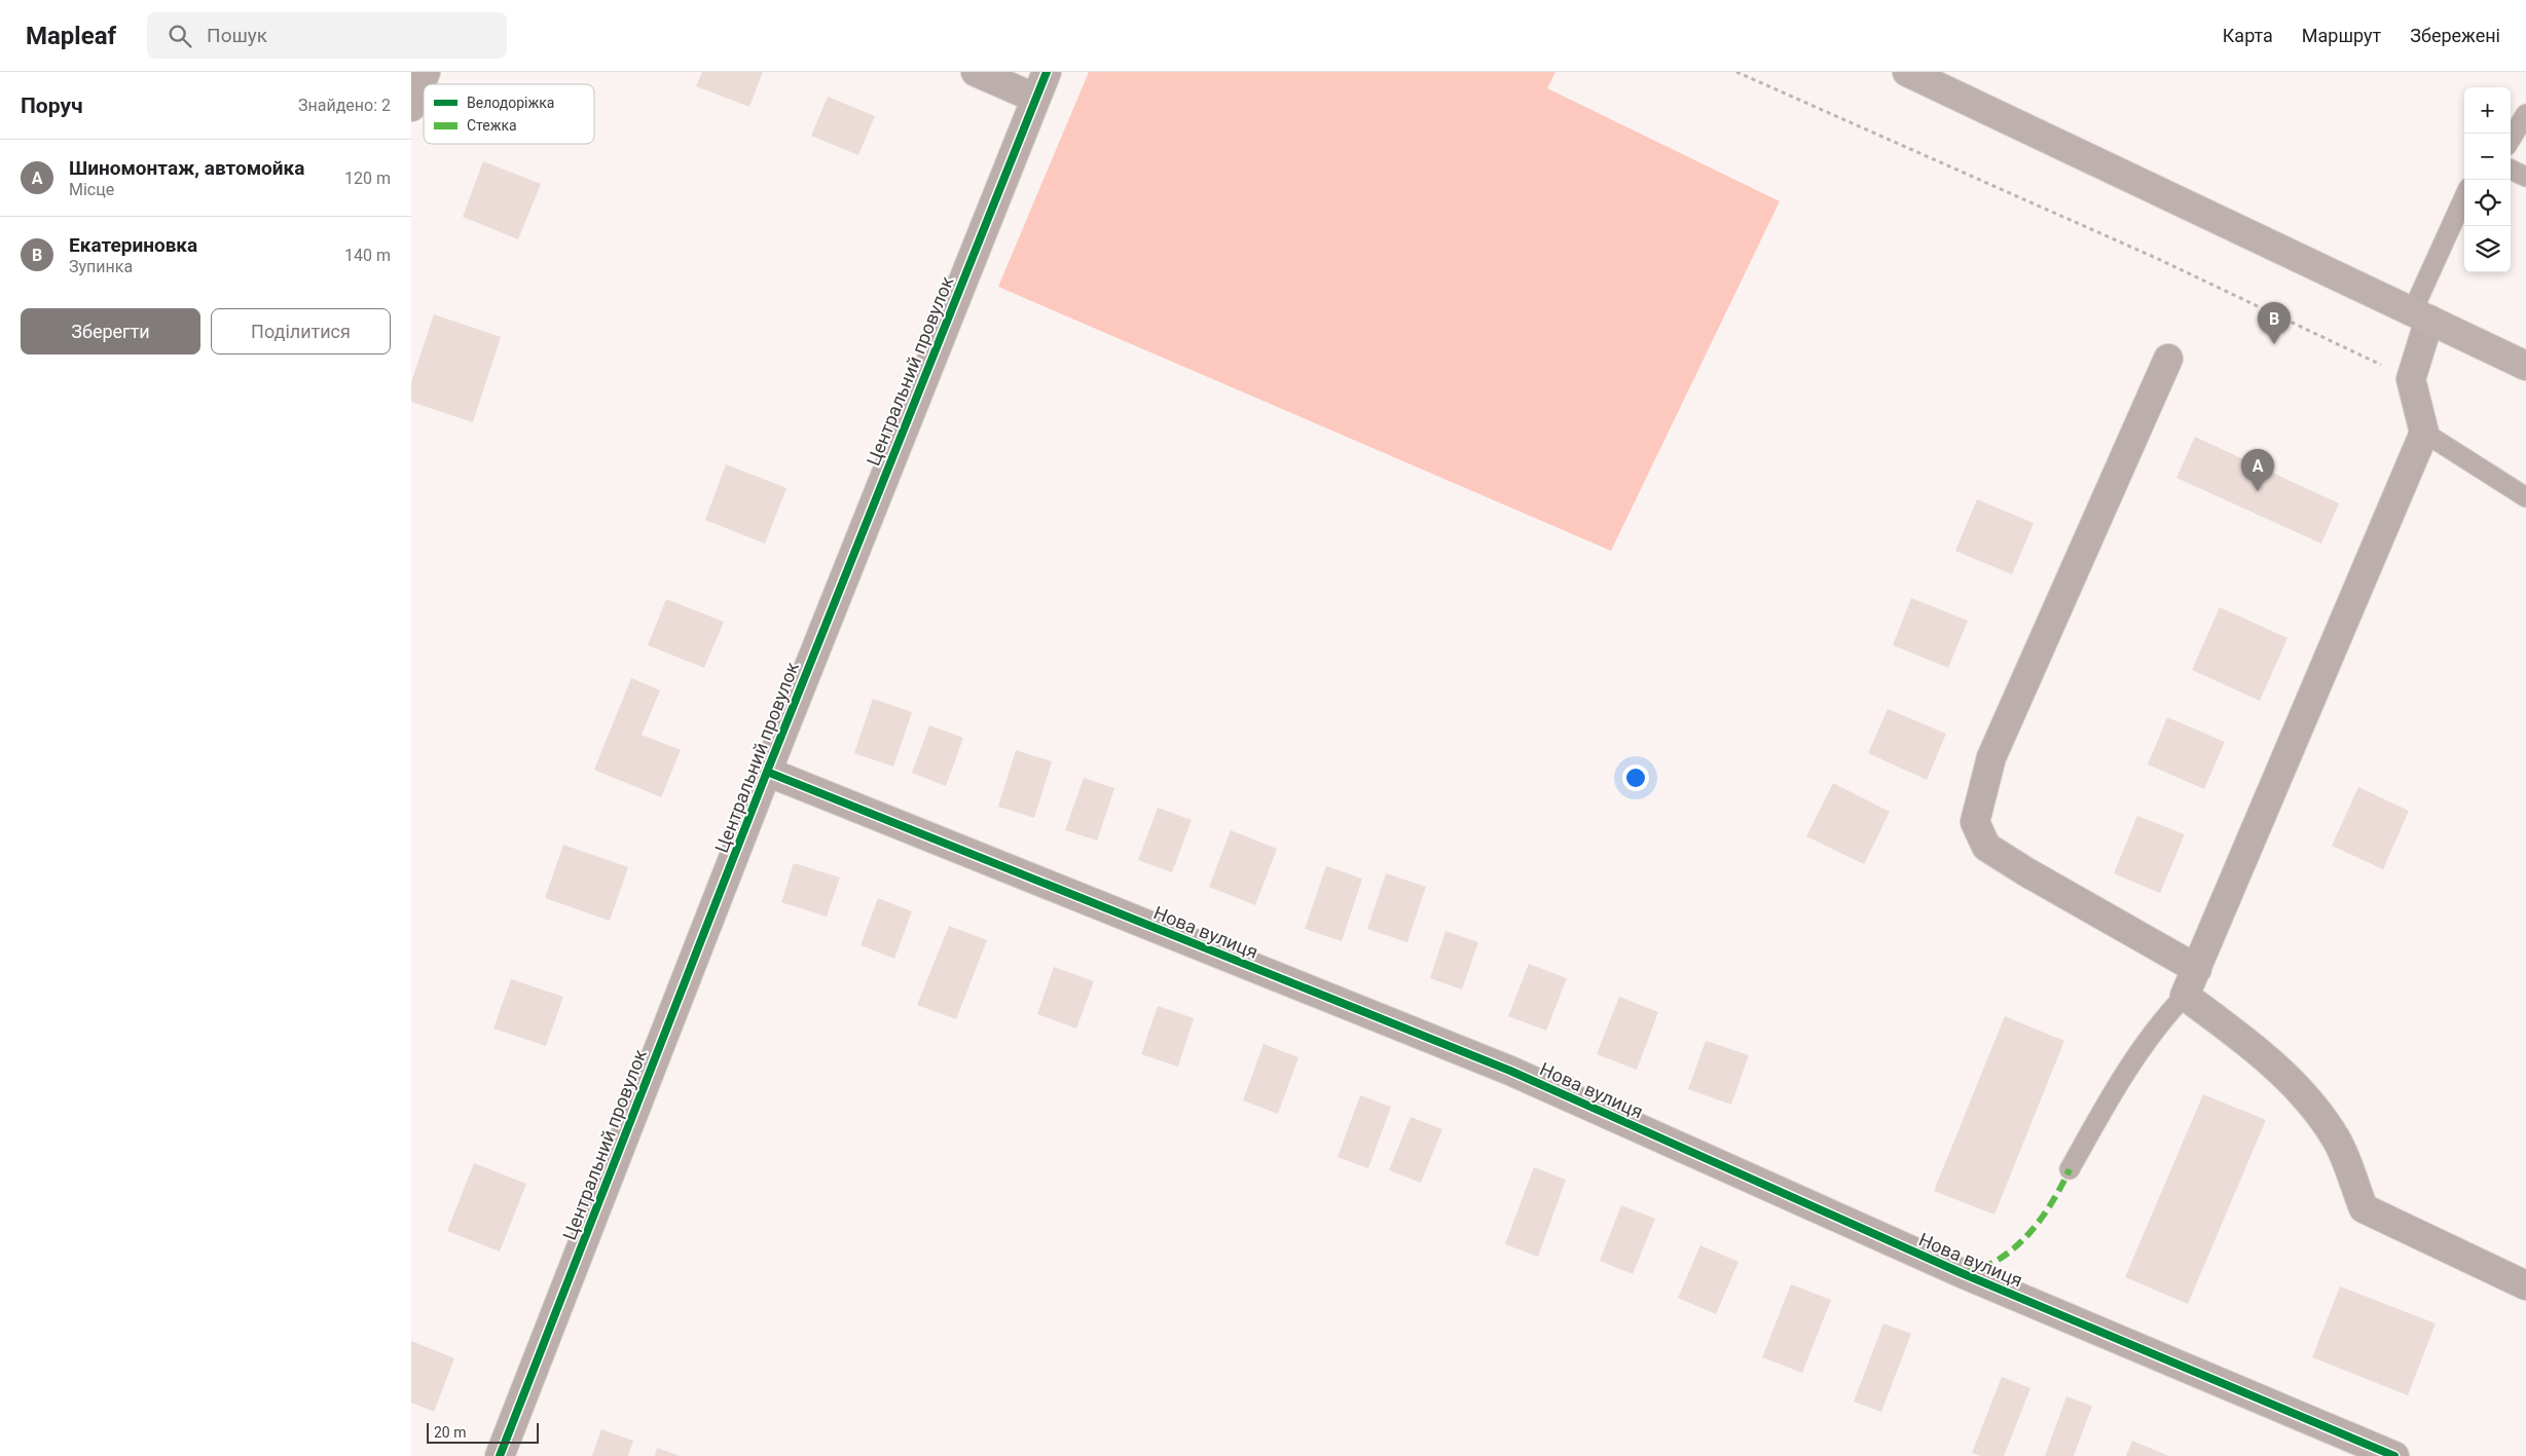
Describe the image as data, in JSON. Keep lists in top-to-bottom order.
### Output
{
  "streets": {
    "street": ["Центральний провулок", "Нова вулиця"]
  },
  "crossings": [
    ["Центральний провулок", "Нова вулиця"]
  ],
  "legend": ["Велодоріжка", "Стежка"],
  "scale_bar": "20 m",
  "page": {
    "header": "Mapleaf",
    "search": "Пошук",
    "nav": ["Карта", "Маршрут", "Збережені"],
    "heading": ["Поруч", "Знайдено: 2"],
    "map_buttons": ["+", "−"],
    "list": [
      {
        "mark": "A",
        "name": "Шиномонтаж, автомойка",
        "note": "Місце",
        "value": "120 m"
      },
      {
        "mark": "B",
        "name": "Екатериновка",
        "note": "Зупинка",
        "value": "140 m"
      }
    ],
    "buttons": ["Зберегти", "Поділитися"],
    "pins": ["B", "A"],
    "scale": "20 m"
  }
}
